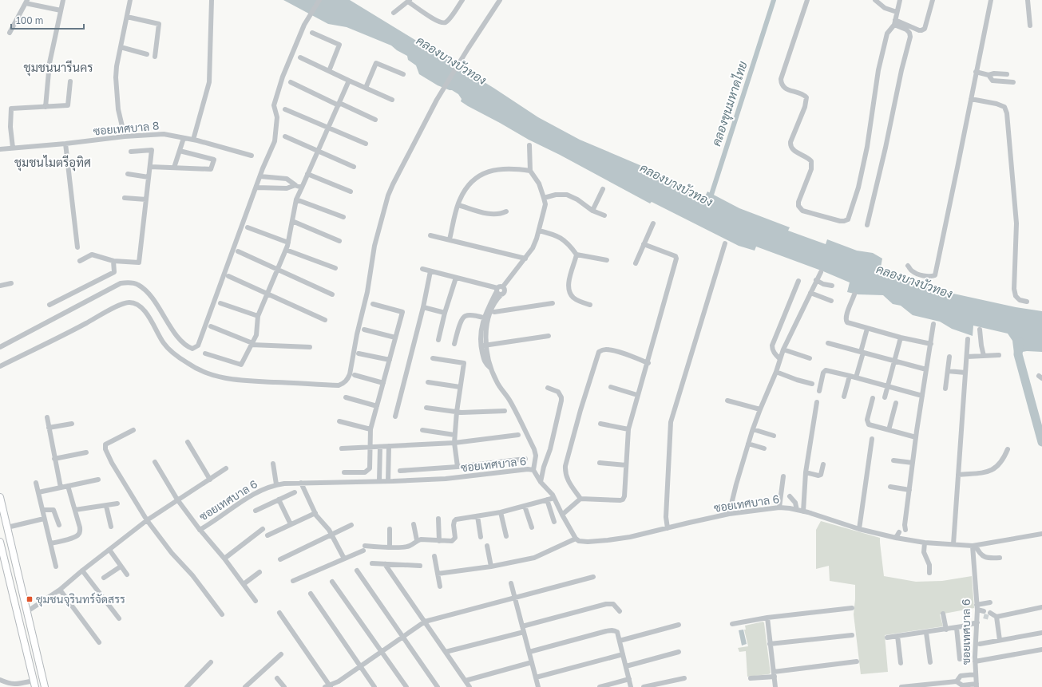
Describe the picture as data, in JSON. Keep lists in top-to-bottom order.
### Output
{
  "streets": {
    "street": ["ซอยเทศบาล 8", "ซอยเทศบาล 6"]
  },
  "districts": ["ชุมชนนารีนคร", "ชุมชนไมตรีอุทิศ"],
  "water": ["คลองบางบัวทอง", "คลองขุนมหาดไทย"],
  "places": {
    "transit": ["ชุมชนจุรินทร์จัดสรร"]
  },
  "scale_bar": "100 m"
}
